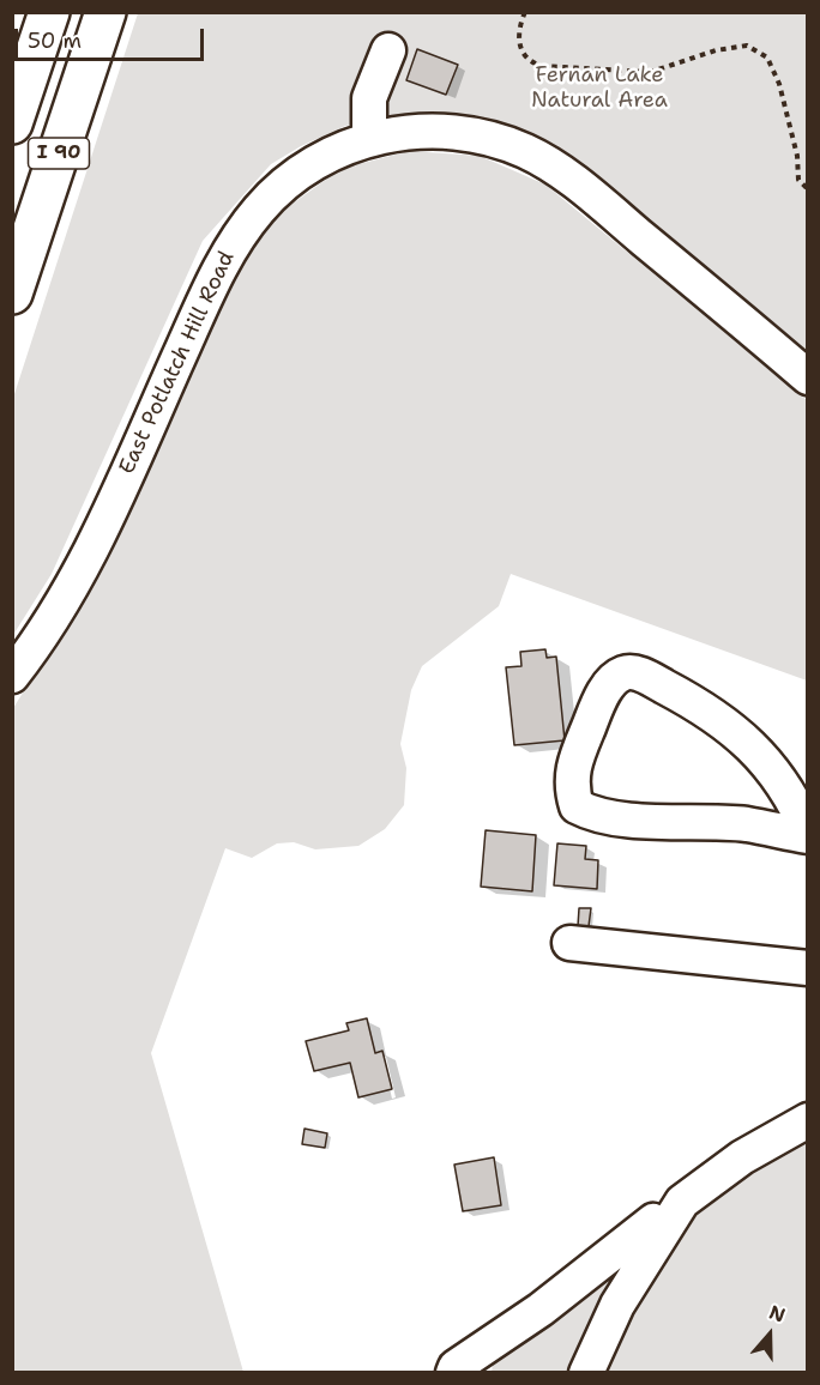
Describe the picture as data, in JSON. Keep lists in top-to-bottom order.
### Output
{
  "streets": {
    "highway": ["I 90"],
    "street": ["East Potlatch Hill Road"]
  },
  "parks": ["Fernan Lake Natural Area"],
  "scale_bar": "50 m",
  "north": "top"
}
